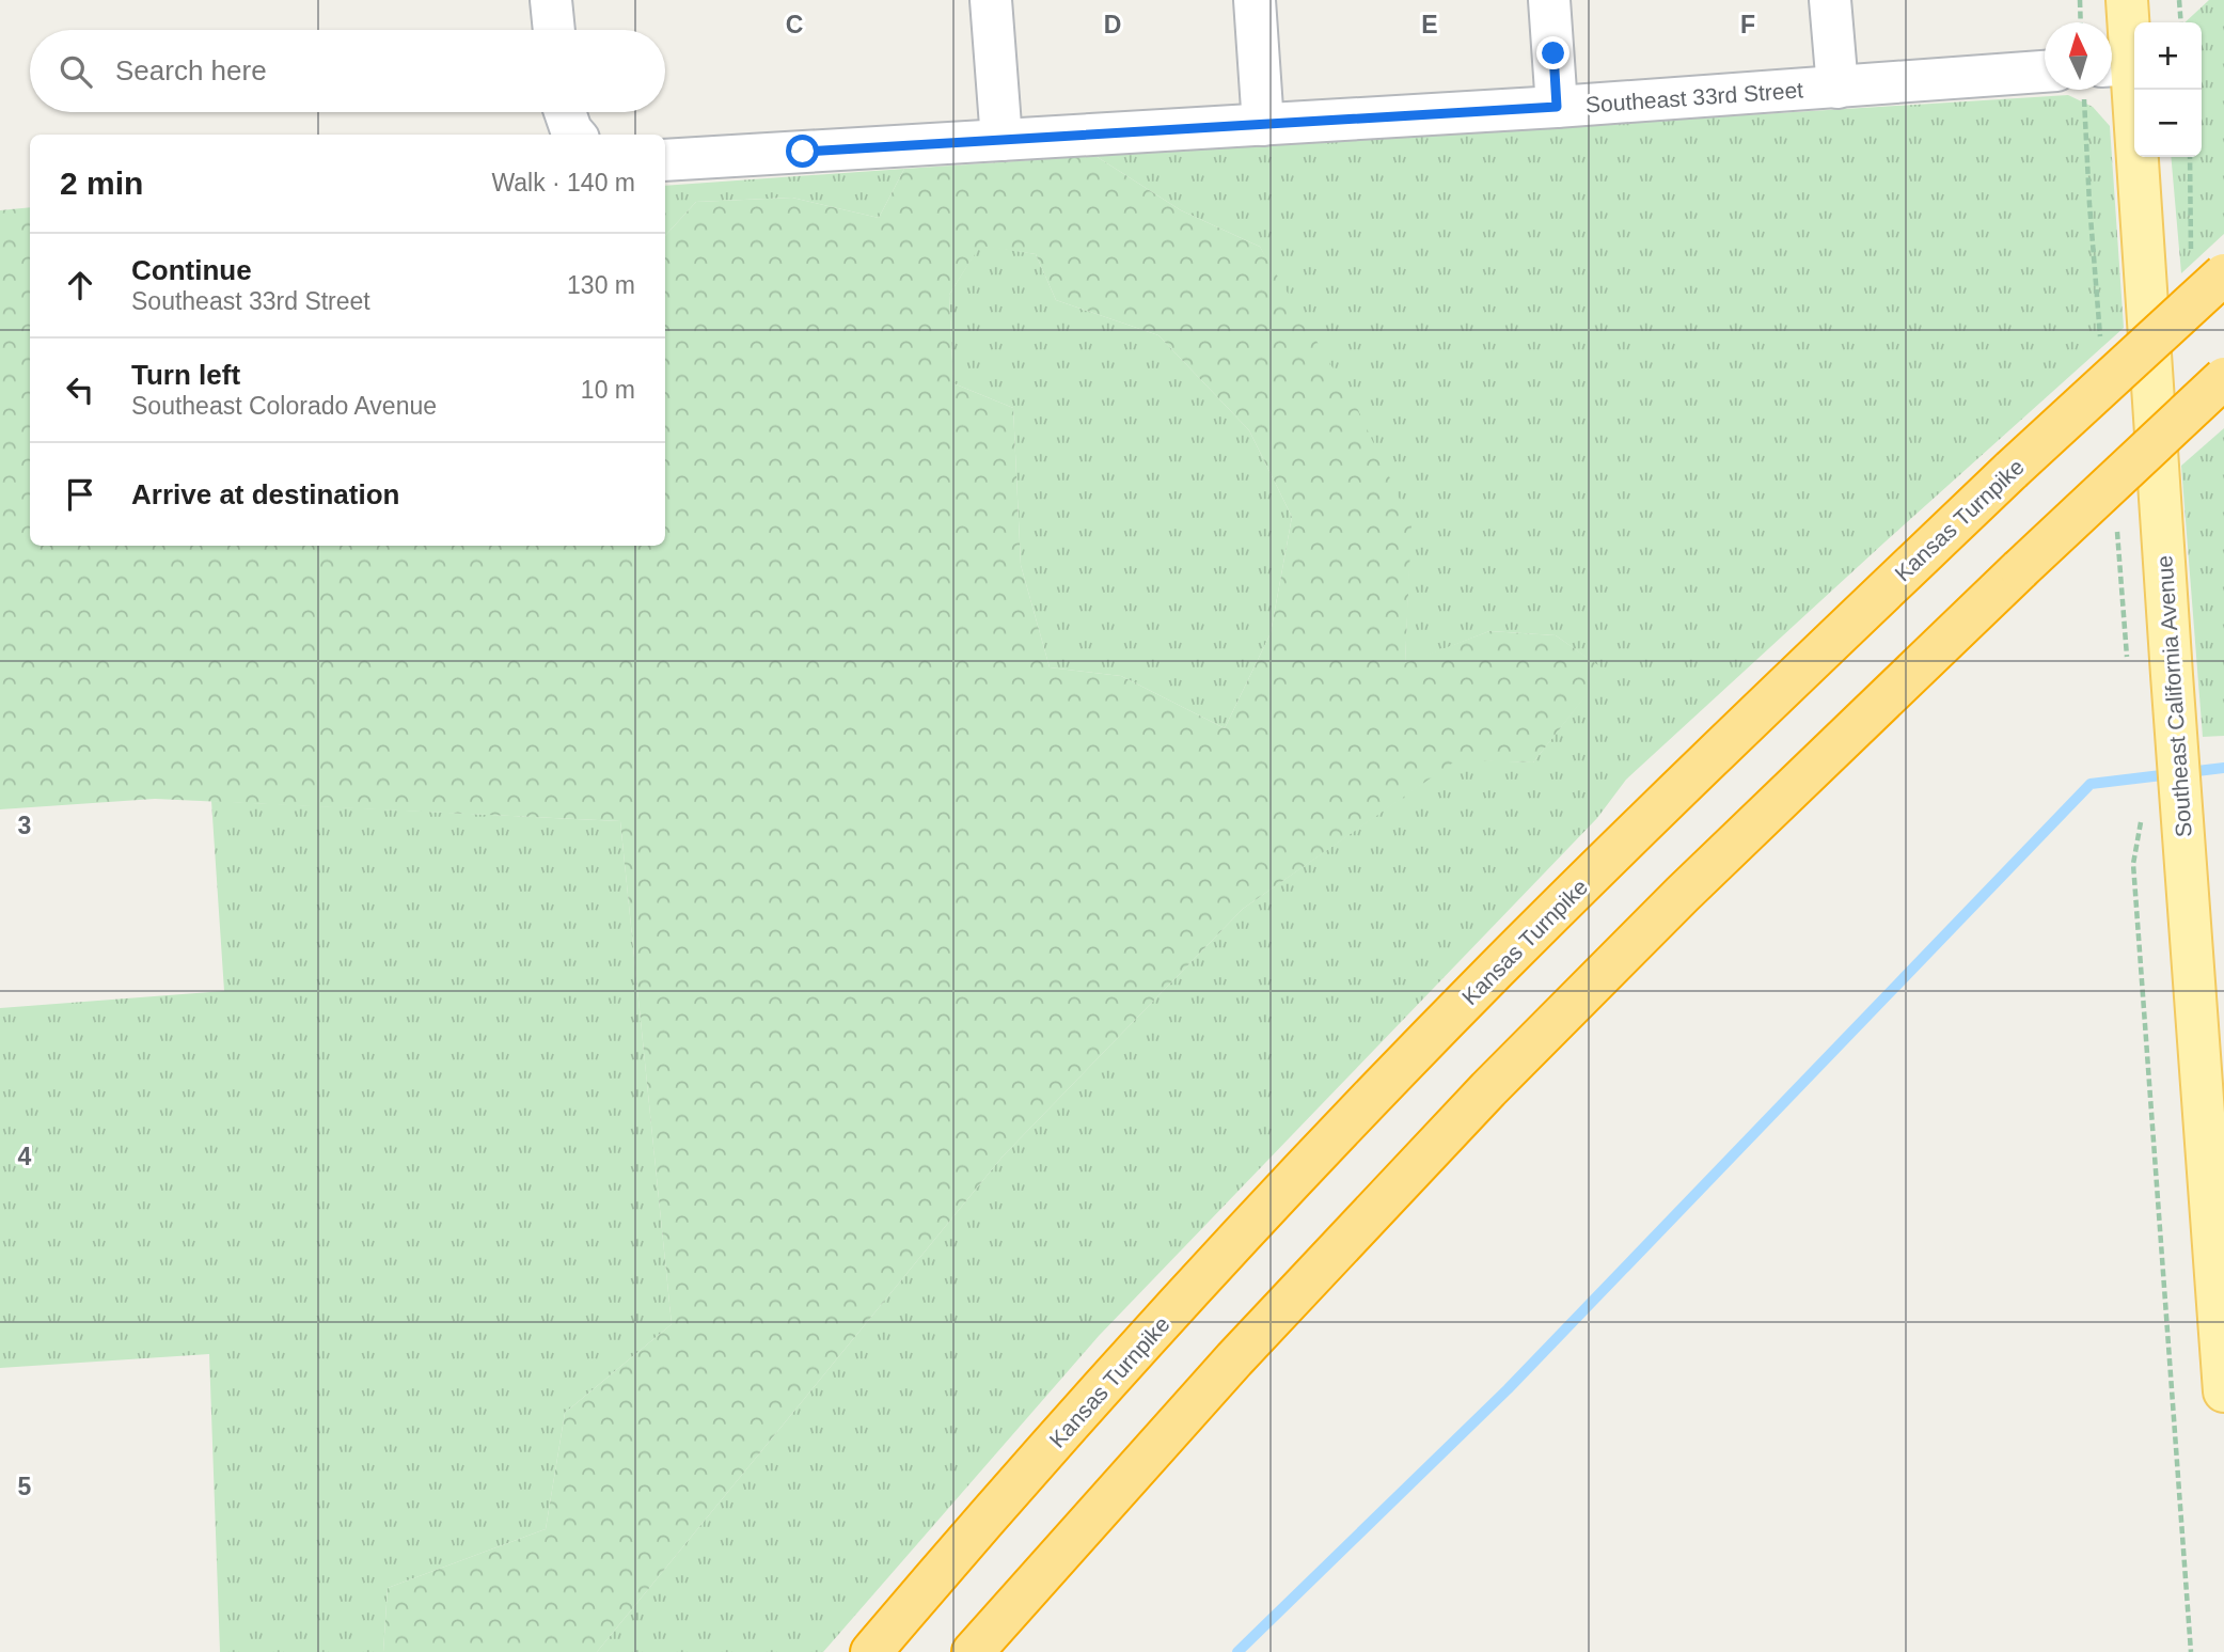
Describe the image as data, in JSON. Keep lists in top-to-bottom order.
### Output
{
  "streets": {
    "highway": ["Kansas Turnpike"],
    "main road": ["Southeast California Avenue"],
    "street": ["Southeast 33rd Street"]
  },
  "north": "top",
  "page": {
    "map_buttons": ["+", "−"],
    "search": "Search here",
    "heading": ["2 min", "Walk · 140 m"],
    "list": [
      ["Continue", "Southeast 33rd Street", "130 m"],
      ["Turn left", "Southeast Colorado Avenue", "10 m"],
      "Arrive at destination"
    ]
  },
  "grid": {
    "columns": [
      "C",
      "D",
      "E",
      "F"
    ],
    "rows": ["3", "4", "5"]
  }
}
